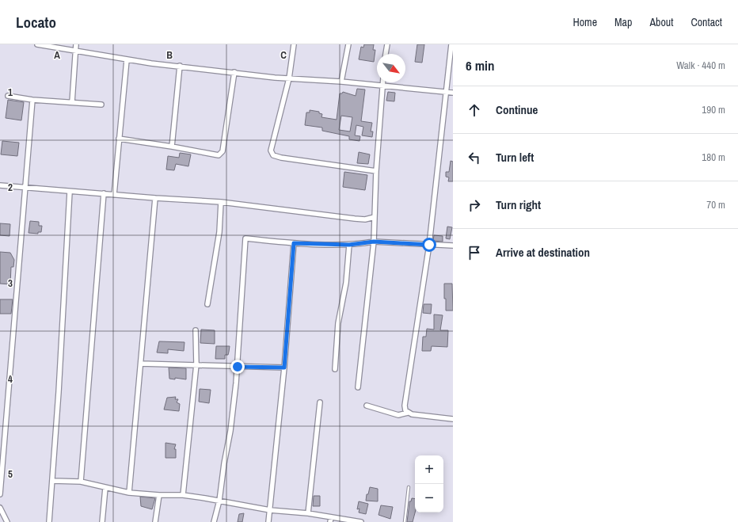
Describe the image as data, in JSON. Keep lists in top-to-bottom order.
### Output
{
  "north": "bottom right",
  "page": {
    "header": "Locato",
    "nav": [
      "Home",
      "Map",
      "About",
      "Contact"
    ],
    "heading": ["6 min", "Walk · 440 m"],
    "list": [
      ["Continue", "190 m"],
      ["Turn left", "180 m"],
      ["Turn right", "70 m"],
      "Arrive at destination"
    ],
    "map_buttons": ["+", "−"]
  },
  "grid": {
    "columns": ["A", "B", "C"],
    "rows": [
      "1",
      "2",
      "3",
      "4",
      "5"
    ]
  }
}
